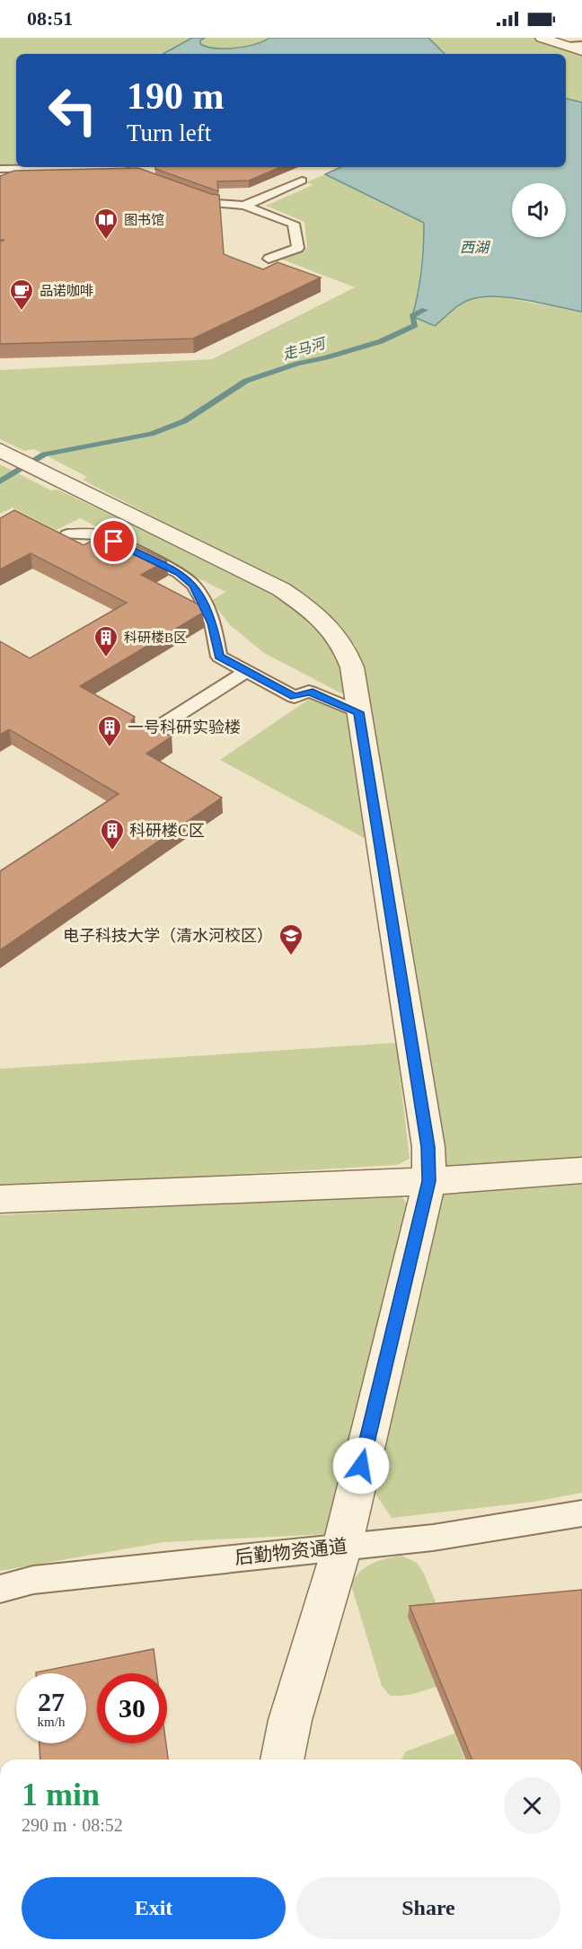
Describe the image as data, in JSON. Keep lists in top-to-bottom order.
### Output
{
  "streets": {
    "lane": ["后勤物资通道"]
  },
  "water": ["西湖", "走马河"],
  "places": {
    "library": ["图书馆"],
    "cafe": ["品诺咖啡"],
    "building": ["科研楼B区", "一号科研实验楼", "科研楼C区"],
    "school or university": ["电子科技大学（清水河校区）"]
  },
  "page": {
    "status": "08:51",
    "turn": ["190 m", "Turn left"],
    "speed": "27 km/h",
    "limit": "30",
    "heading": ["1 min", "290 m · 08:52"],
    "buttons": ["Exit", "Share"]
  }
}
